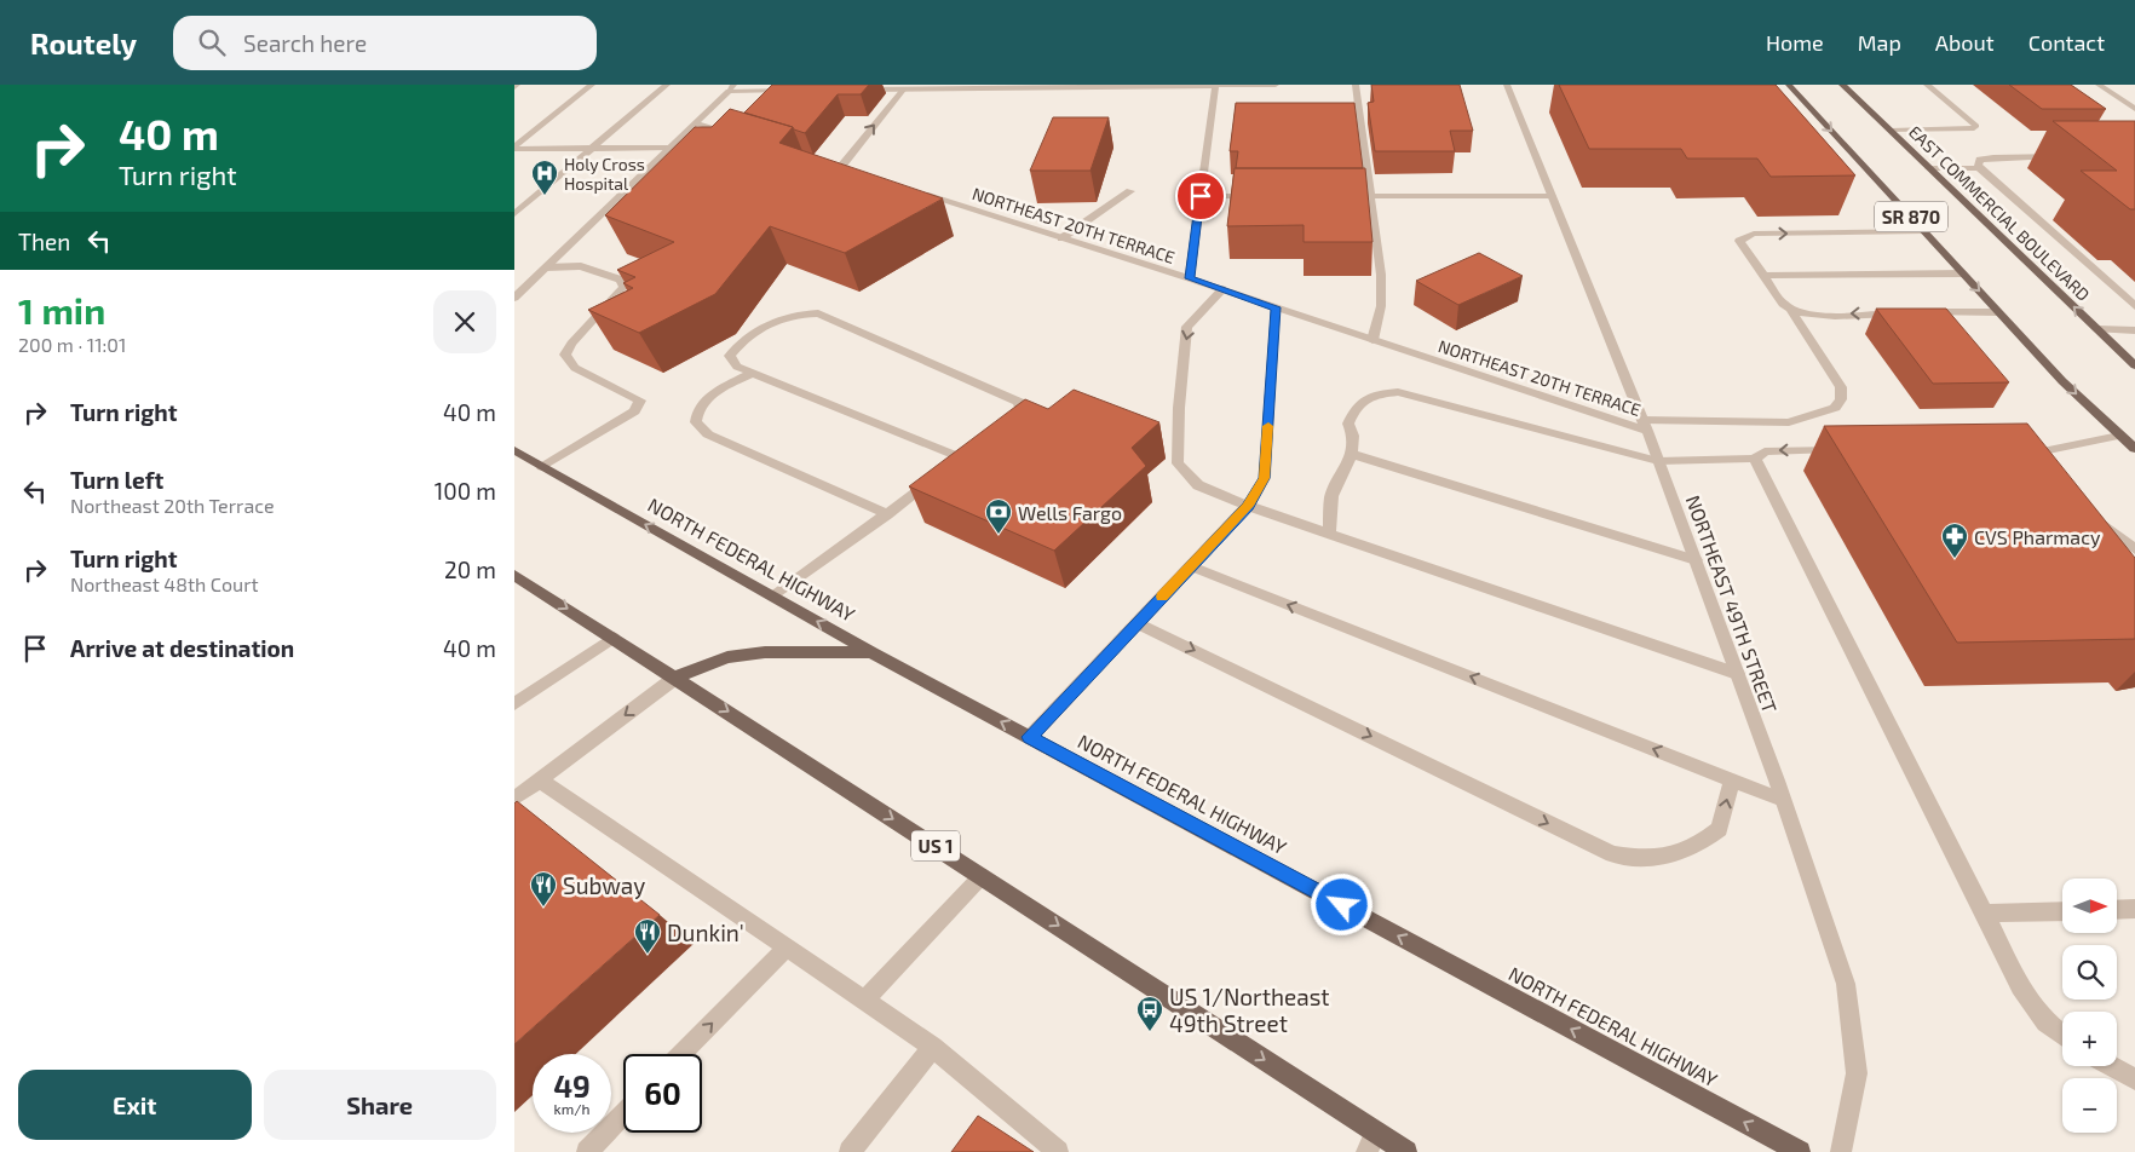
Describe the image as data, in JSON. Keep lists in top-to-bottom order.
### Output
{
  "streets": {
    "main road": [
      "EAST COMMERCIAL BOULEVARD",
      "SR 870",
      "NORTH FEDERAL HIGHWAY",
      "US 1"
    ],
    "street": ["NORTHEAST 20TH TERRACE", "NORTHEAST 49TH STREET"]
  },
  "crossings": [
    ["NORTHEAST 20TH TERRACE", "NORTHEAST 49TH STREET"]
  ],
  "places": {
    "hospital": ["Holy Cross Hospital"],
    "bank": ["Wells Fargo"],
    "pharmacy": ["CVS Pharmacy"],
    "restaurant": ["Subway", "Dunkin'"],
    "bus stop": ["US 1/Northeast 49th Street"]
  },
  "north": "right",
  "page": {
    "header": "Routely",
    "search": "Search here",
    "nav": [
      "Home",
      "Map",
      "About",
      "Contact"
    ],
    "turn": ["40 m", "Turn right"],
    "then": "Then",
    "heading": ["1 min", "200 m · 11:01"],
    "list": [
      {
        "name": "Turn right",
        "value": "40 m"
      },
      {
        "name": "Turn left",
        "note": "Northeast 20th Terrace",
        "value": "100 m"
      },
      {
        "name": "Turn right",
        "note": "Northeast 48th Court",
        "value": "20 m"
      },
      {
        "name": "Arrive at destination",
        "value": "40 m"
      }
    ],
    "map_buttons": ["+", "−"],
    "speed": "49 km/h",
    "limit": "60",
    "buttons": ["Exit", "Share"]
  }
}
